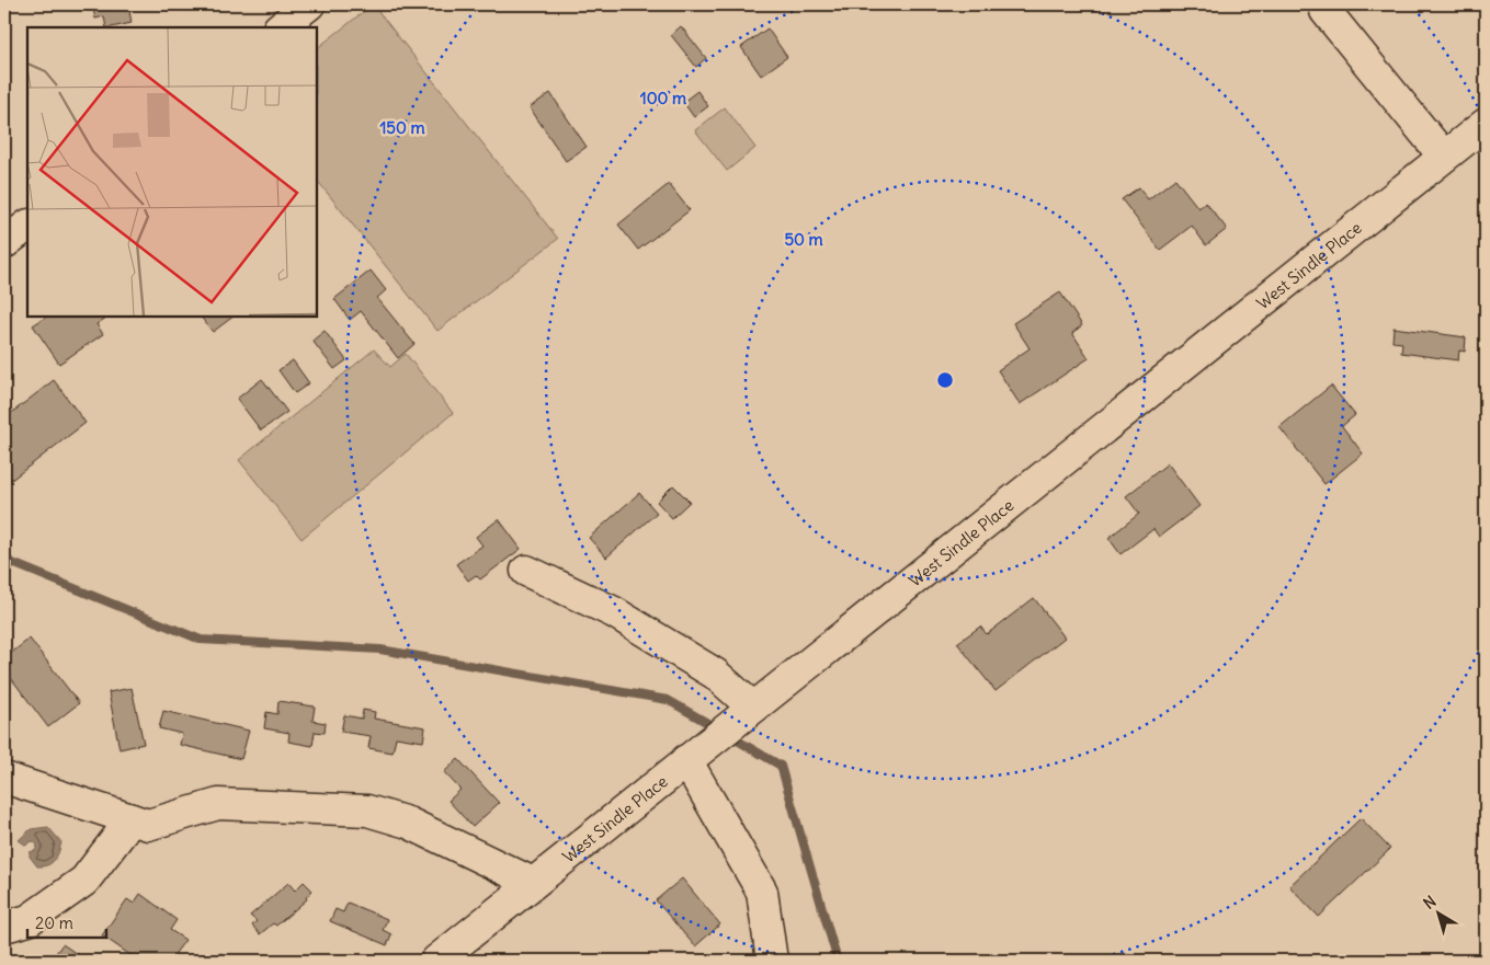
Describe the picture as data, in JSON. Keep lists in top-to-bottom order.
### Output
{
  "streets": {
    "street": ["West Sindle Place"]
  },
  "scale_bar": "20 m",
  "north": "top left",
  "rings": ["100 m", "150 m", "50 m"]
}
